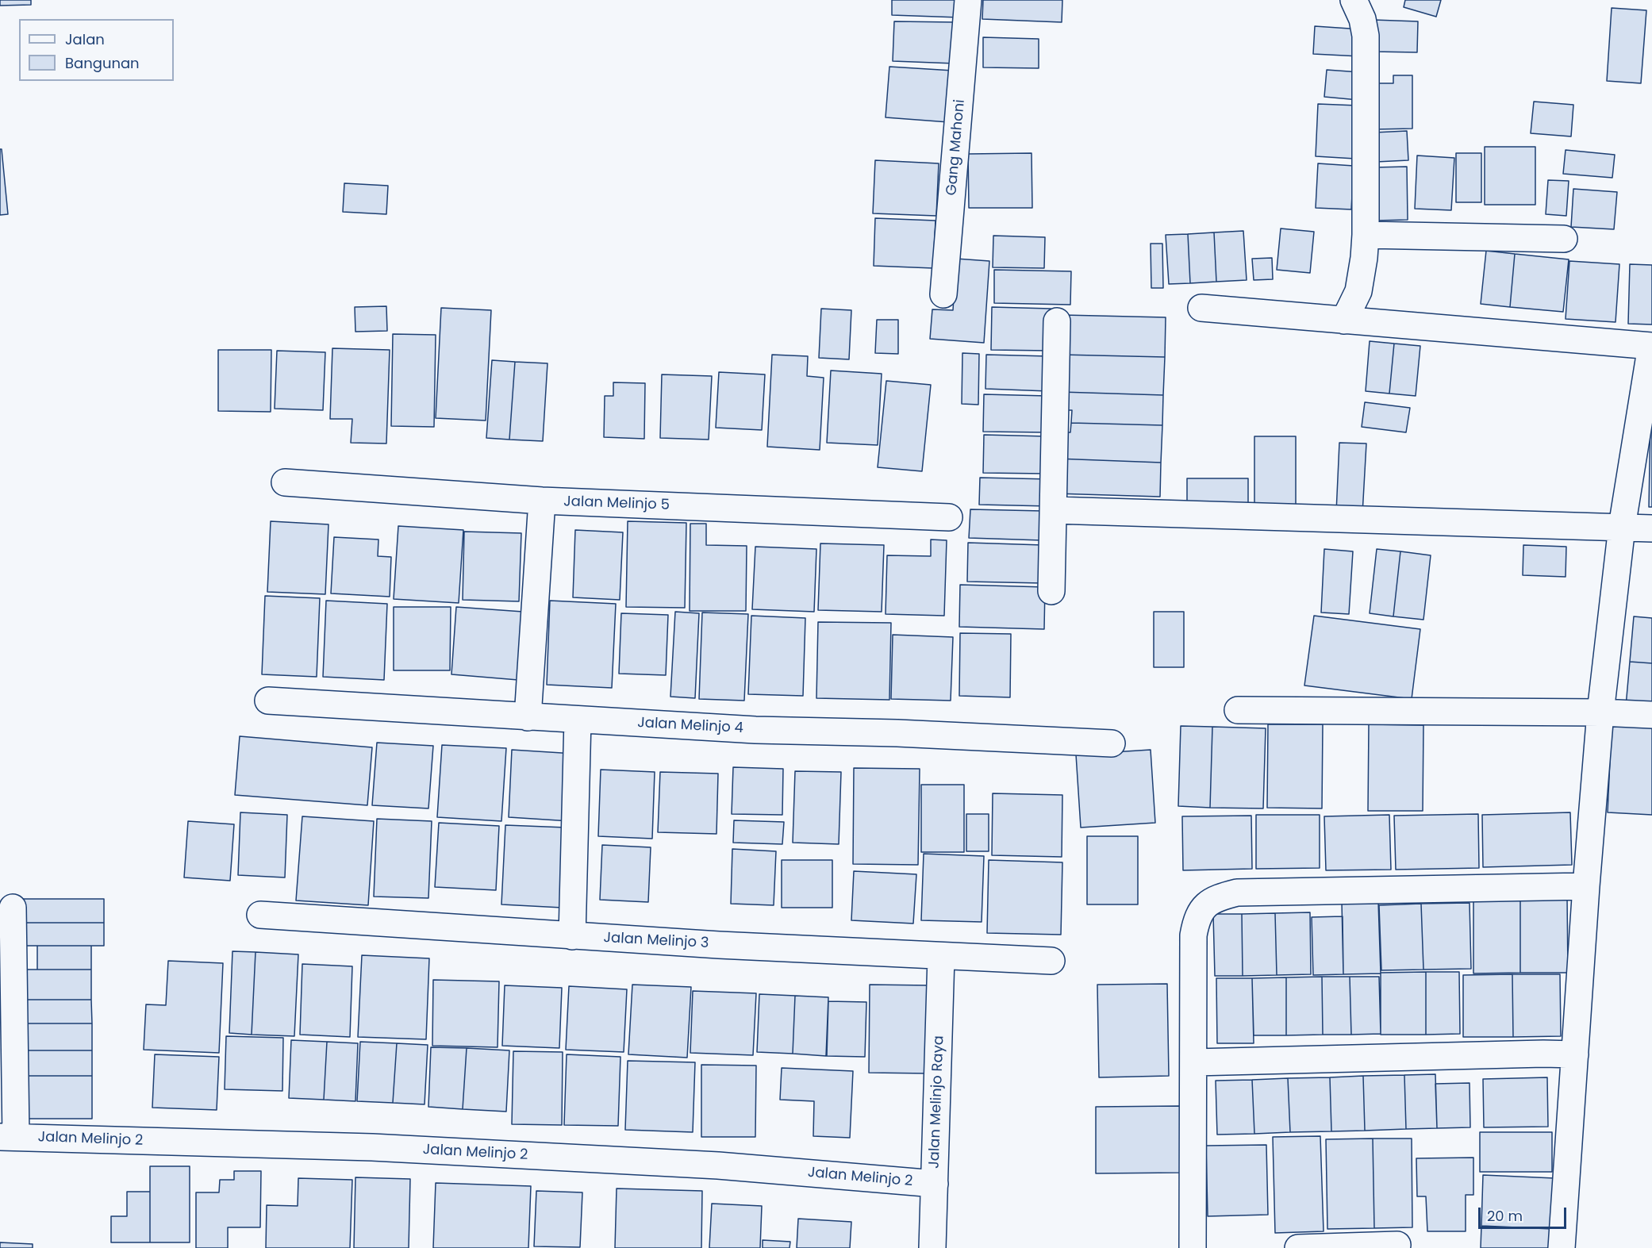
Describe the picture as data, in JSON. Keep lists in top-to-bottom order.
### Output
{
  "streets": {
    "street": [
      "Gang Mahoni",
      "Jalan Melinjo 5",
      "Jalan Melinjo 4",
      "Jalan Melinjo 3",
      "Jalan Melinjo Raya",
      "Jalan Melinjo 2"
    ]
  },
  "crossings": [
    ["Jalan Melinjo 3", "Jalan Melinjo Raya"],
    ["Jalan Melinjo Raya", "Jalan Melinjo 2"]
  ],
  "legend": ["Jalan", "Bangunan"],
  "scale_bar": "20 m"
}
